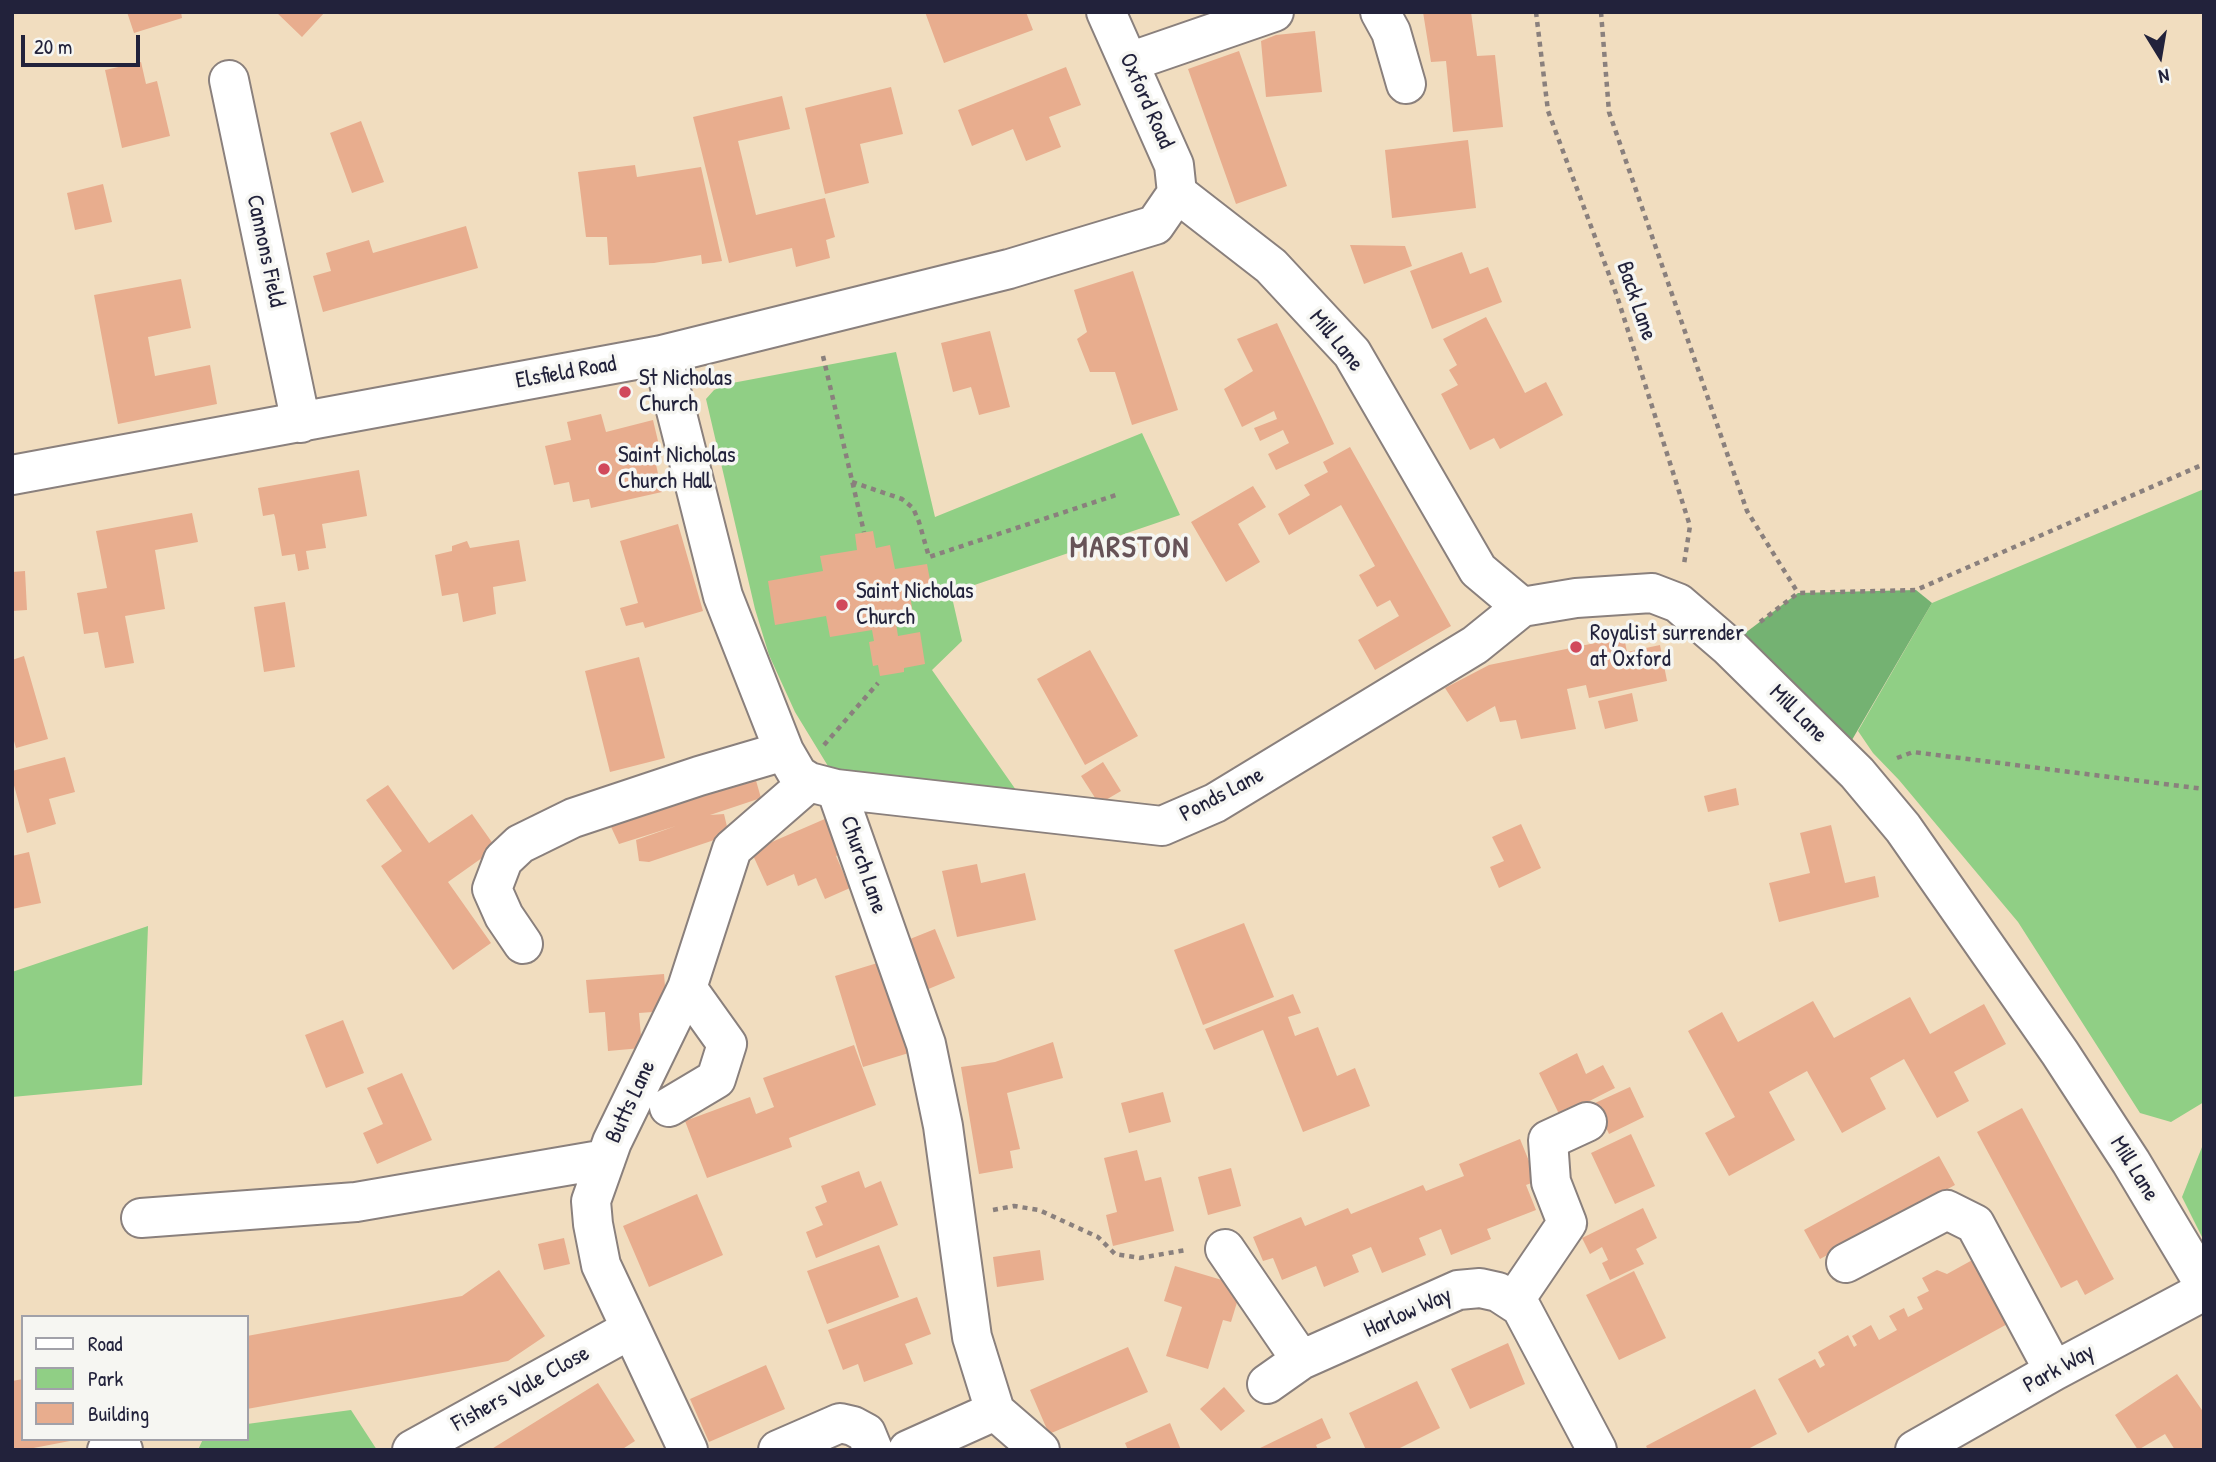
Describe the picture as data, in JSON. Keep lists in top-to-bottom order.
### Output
{
  "streets": {
    "street": [
      "Oxford Road",
      "Cannons Field",
      "Mill Lane",
      "Elsfield Road",
      "Ponds Lane",
      "Church Lane",
      "Butts Lane",
      "Harlow Way",
      "Park Way",
      "Fishers Vale Close"
    ],
    "path": ["Back Lane"]
  },
  "crossings": [
    ["Oxford Road", "Mill Lane"],
    ["Oxford Road", "Elsfield Road"],
    ["Cannons Field", "Elsfield Road"],
    ["Back Lane", "Mill Lane"],
    ["Mill Lane", "Elsfield Road"],
    ["Mill Lane", "Ponds Lane"],
    ["Elsfield Road", "Church Lane"],
    ["Ponds Lane", "Church Lane"],
    ["Ponds Lane", "Butts Lane"],
    ["Church Lane", "Butts Lane"],
    ["Butts Lane", "Fishers Vale Close"]
  ],
  "districts": ["MARSTON"],
  "places": [
    "St Nicholas Church",
    "Saint Nicholas Church Hall",
    "Saint Nicholas Church",
    "Royalist surrender at Oxford"
  ],
  "legend": ["Road", "Park", "Building"],
  "scale_bar": "20 m",
  "north": "bottom"
}
